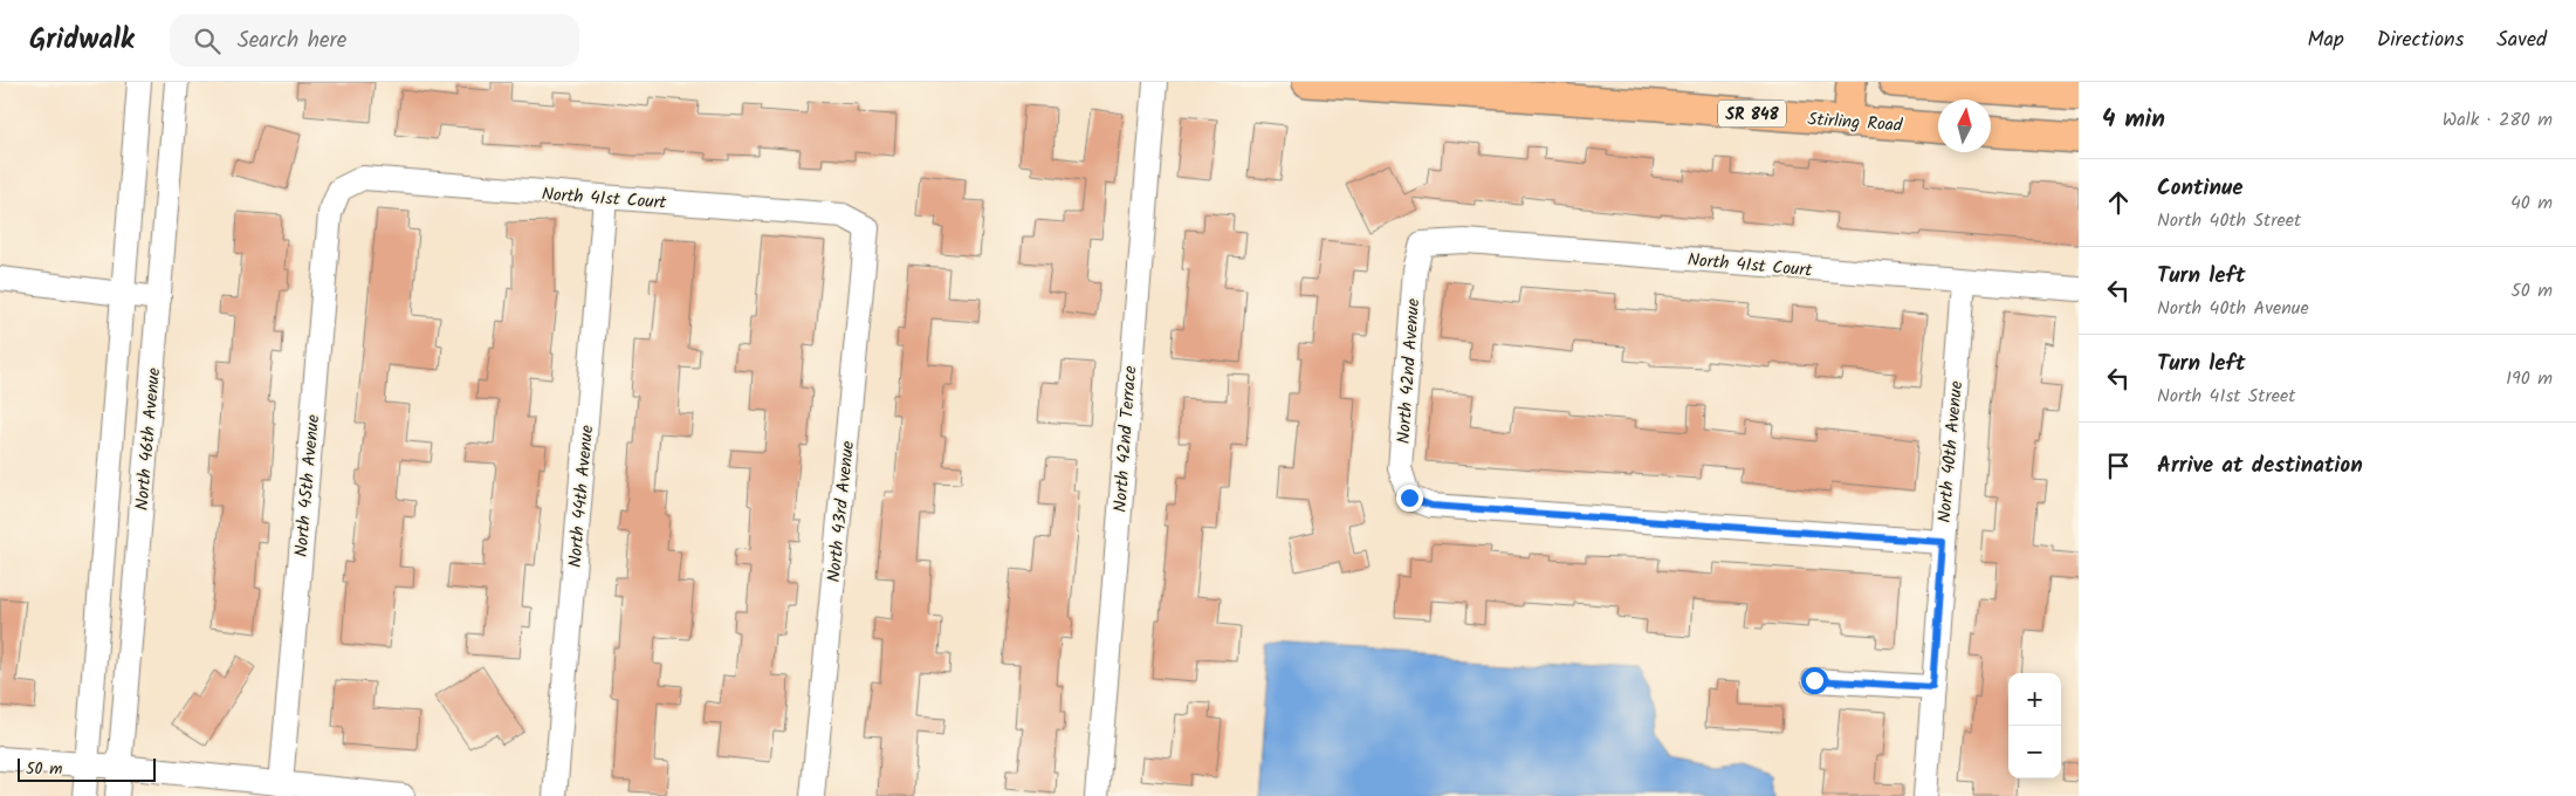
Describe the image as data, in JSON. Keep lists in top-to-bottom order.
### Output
{
  "streets": {
    "main road": ["SR 848", "Stirling Road"],
    "street": [
      "North 41st Court",
      "North 42nd Avenue",
      "North 46th Avenue",
      "North 42nd Terrace",
      "North 40th Avenue",
      "North 45th Avenue",
      "North 44th Avenue",
      "North 43rd Avenue"
    ]
  },
  "crossings": [
    ["North 41st Court", "North 42nd Avenue"],
    ["North 41st Court", "North 40th Avenue"],
    ["North 41st Court", "North 45th Avenue"],
    ["North 41st Court", "North 44th Avenue"],
    ["North 41st Court", "North 43rd Avenue"],
    ["North 42nd Avenue", "North 40th Avenue"]
  ],
  "scale_bar": "50 m",
  "north": "top",
  "page": {
    "header": "Gridwalk",
    "search": "Search here",
    "nav": ["Map", "Directions", "Saved"],
    "heading": ["4 min", "Walk · 280 m"],
    "list": [
      ["Continue", "North 40th Street", "40 m"],
      ["Turn left", "North 40th Avenue", "50 m"],
      ["Turn left", "North 41st Street", "190 m"],
      "Arrive at destination"
    ],
    "map_buttons": ["+", "−"],
    "scale": "50 m"
  }
}
